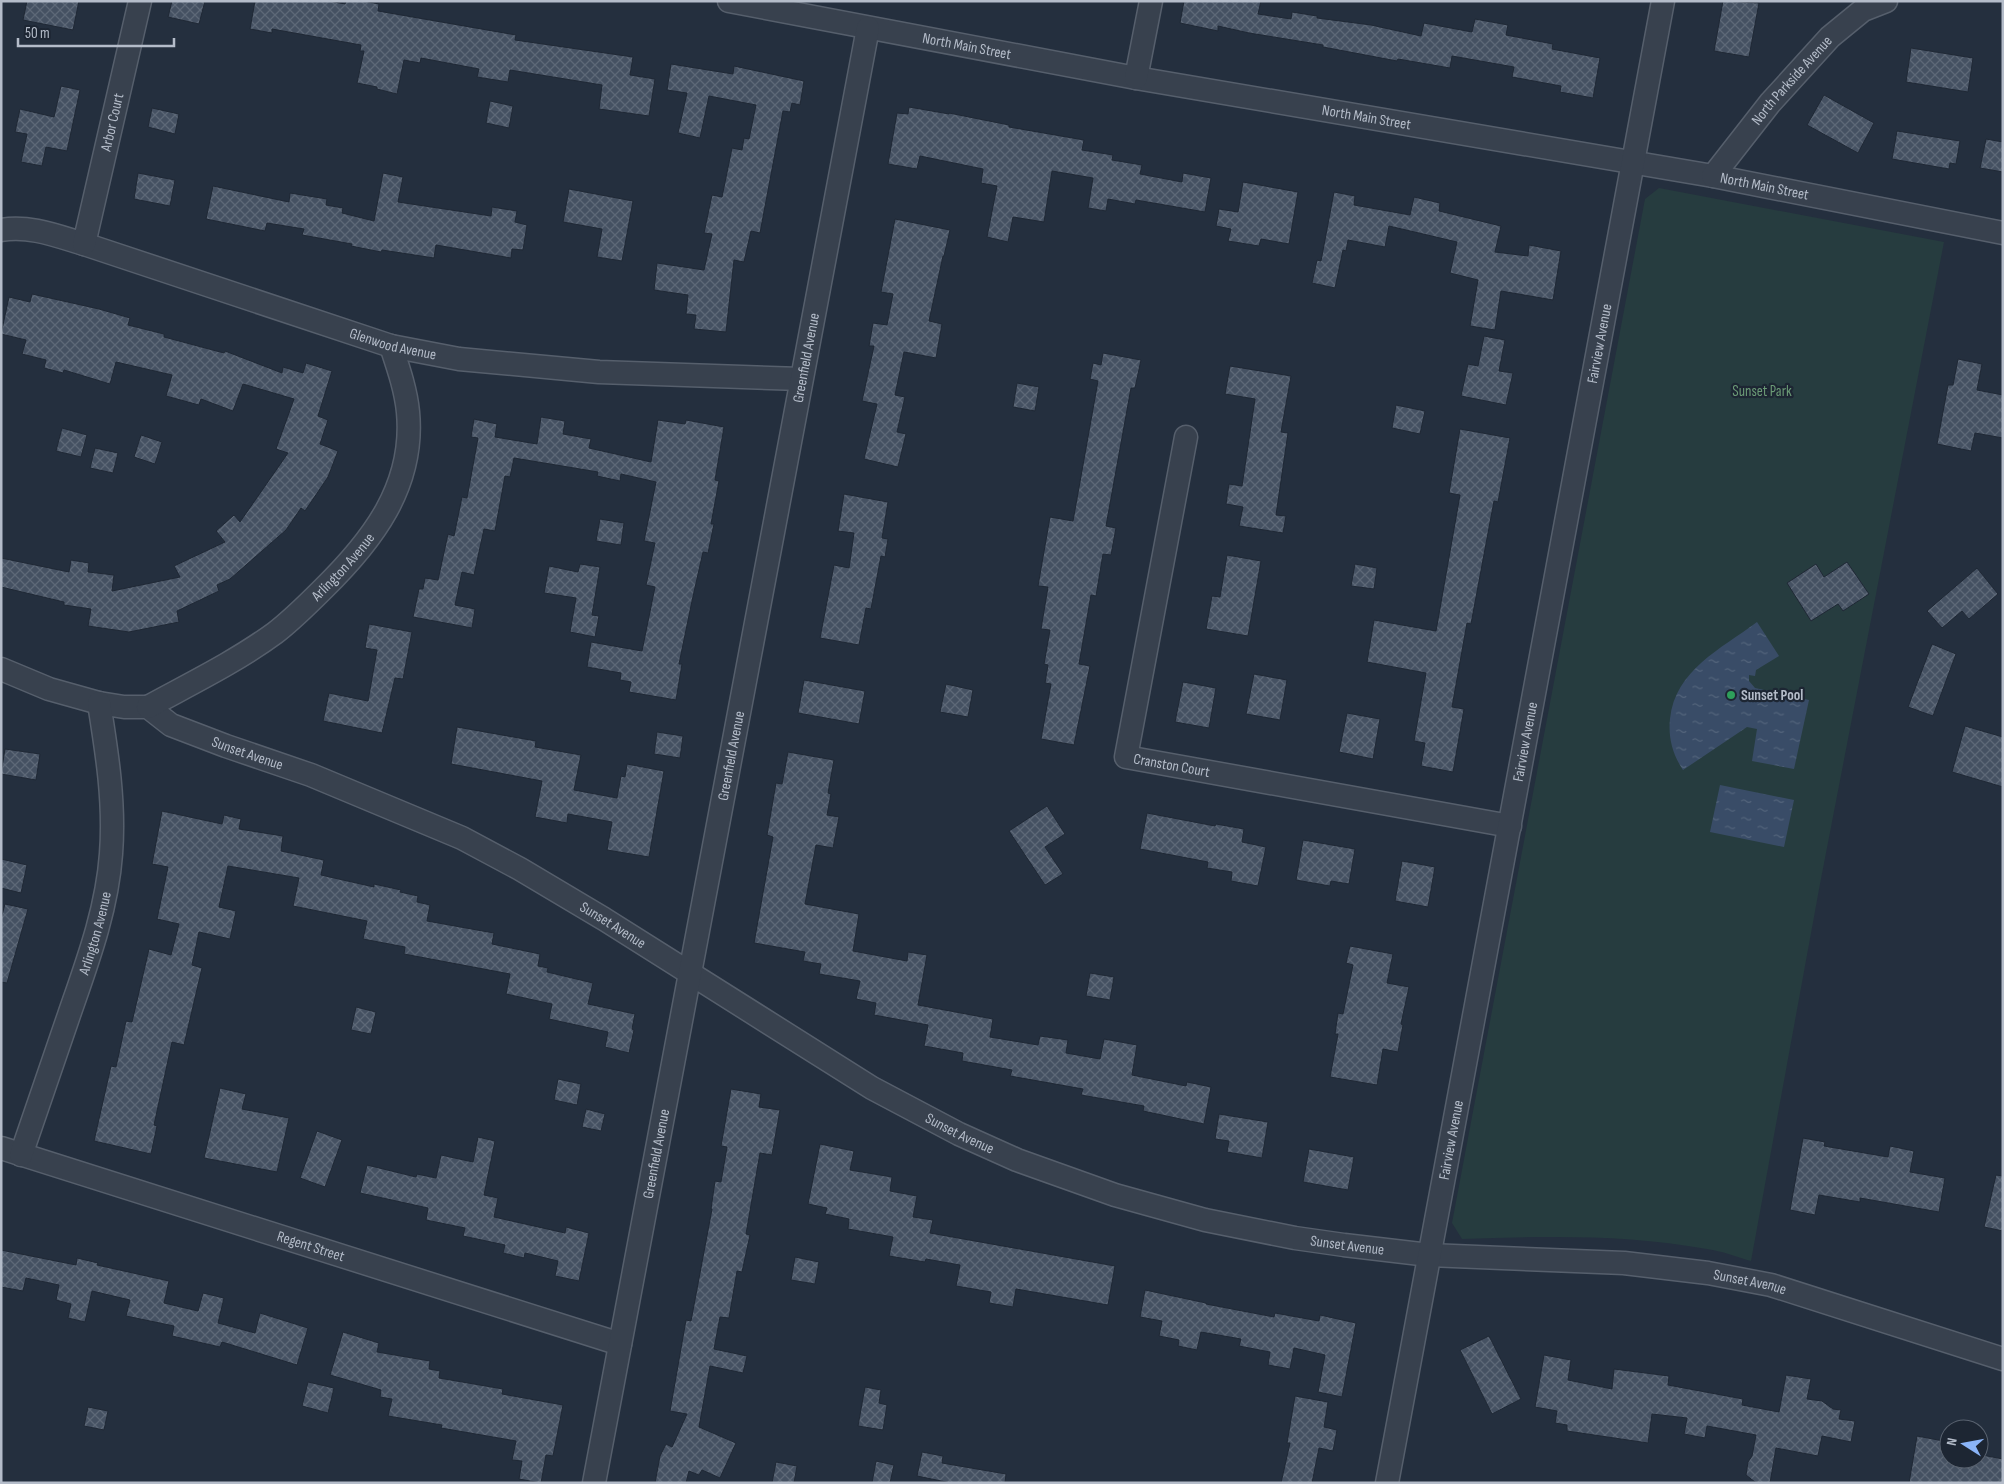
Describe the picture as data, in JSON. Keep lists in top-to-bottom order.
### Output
{
  "streets": {
    "street": [
      "North Main Street",
      "North Parkside Avenue",
      "Arbor Court",
      "Glenwood Avenue",
      "Fairview Avenue",
      "Greenfield Avenue",
      "Arlington Avenue",
      "Sunset Avenue",
      "Cranston Court",
      "Regent Street"
    ]
  },
  "crossings": [
    ["North Main Street", "North Parkside Avenue"],
    ["North Main Street", "Fairview Avenue"],
    ["North Main Street", "Greenfield Avenue"],
    ["Arbor Court", "Glenwood Avenue"],
    ["Glenwood Avenue", "Greenfield Avenue"],
    ["Glenwood Avenue", "Arlington Avenue"],
    ["Fairview Avenue", "Sunset Avenue"],
    ["Fairview Avenue", "Cranston Court"],
    ["Greenfield Avenue", "Sunset Avenue"],
    ["Greenfield Avenue", "Regent Street"],
    ["Arlington Avenue", "Sunset Avenue"],
    ["Arlington Avenue", "Regent Street"]
  ],
  "parks": ["Sunset Park"],
  "places": ["Sunset Pool"],
  "scale_bar": "50 m",
  "north": "left"
}
